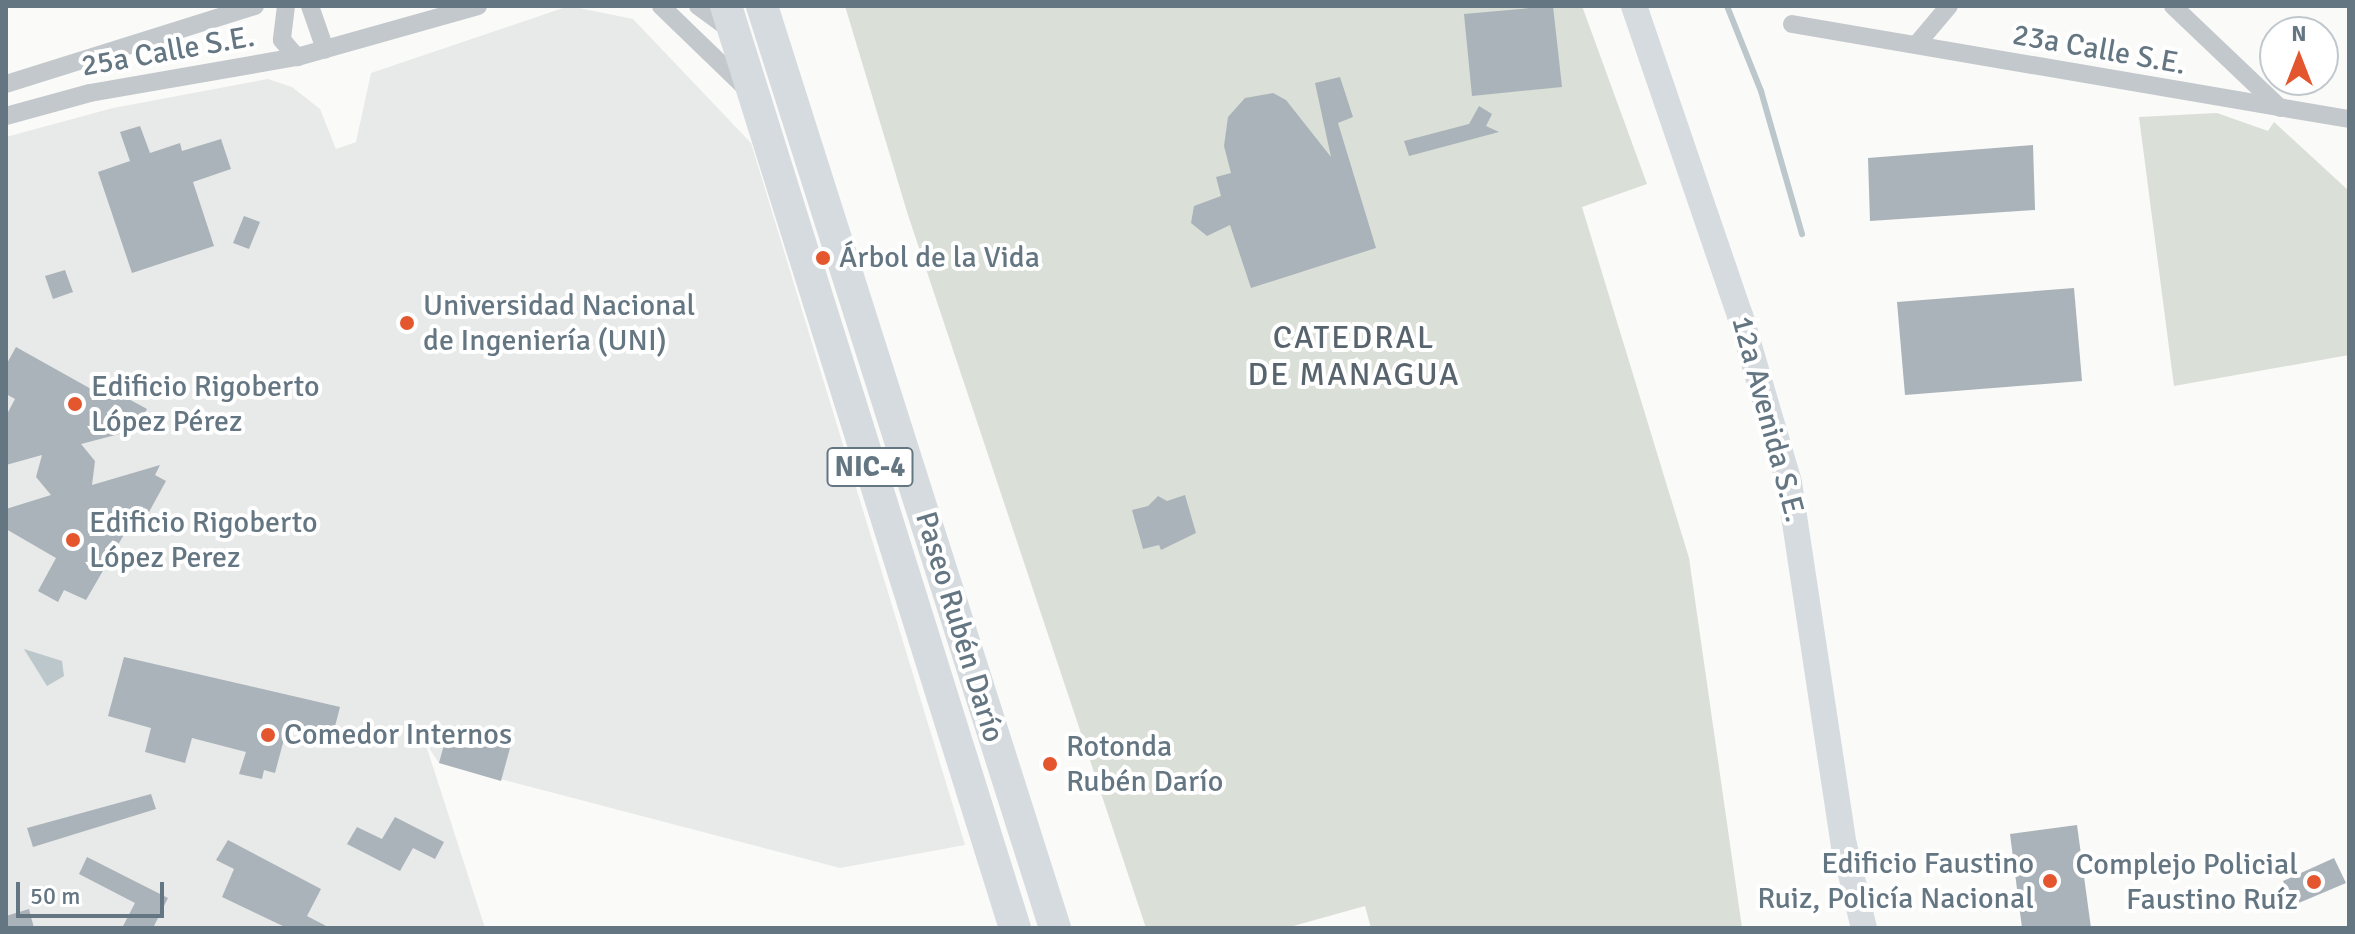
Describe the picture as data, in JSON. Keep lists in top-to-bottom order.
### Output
{
  "streets": {
    "highway": ["NIC-4", "Paseo Rubén Darío"],
    "street": ["23a Calle S.E.", "25a Calle S.E.", "12a Avenida S.E."]
  },
  "districts": ["CATEDRAL DE MANAGUA"],
  "places": [
    "Árbol de la Vida",
    "Universidad Nacional de Ingeniería (UNI)",
    "Edificio Rigoberto López Pérez",
    "Edificio Rigoberto López Perez",
    "Comedor Internos",
    "Rotonda Rubén Darío",
    "Edificio Faustino Ruiz, Policía Nacional",
    "Complejo Policial Faustino Ruíz"
  ],
  "scale_bar": "50 m",
  "north": "top"
}
